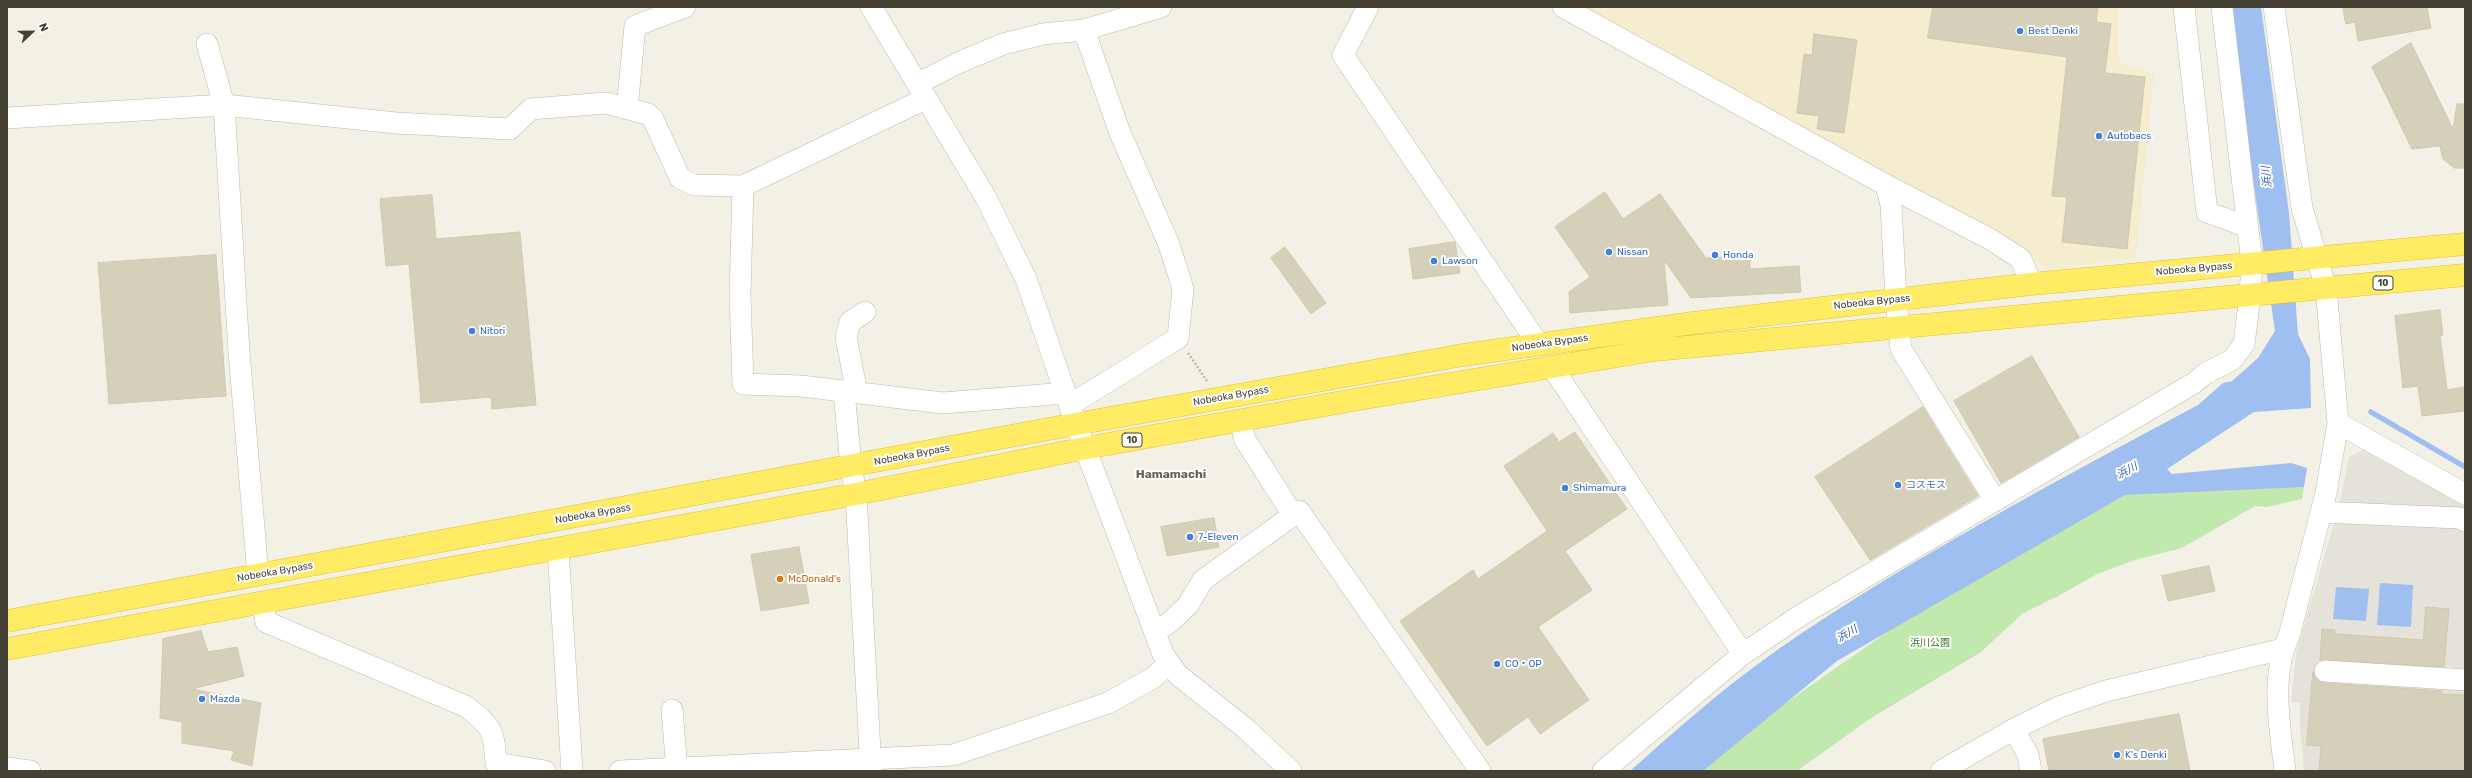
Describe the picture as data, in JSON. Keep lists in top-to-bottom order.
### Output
{
  "streets": {
    "highway": ["Nobeoka Bypass", "10"]
  },
  "districts": ["Hamamachi"],
  "water": ["浜川"],
  "parks": ["浜川公園"],
  "places": [
    "Best Denki",
    "Autobacs",
    "Nissan",
    "Honda",
    "Lawson",
    "Nitori",
    "コスモス",
    "Shimamura",
    "7-Eleven",
    "McDonald's",
    "CO・OP",
    "Mazda",
    "K's Denki"
  ],
  "north": "right"
}
